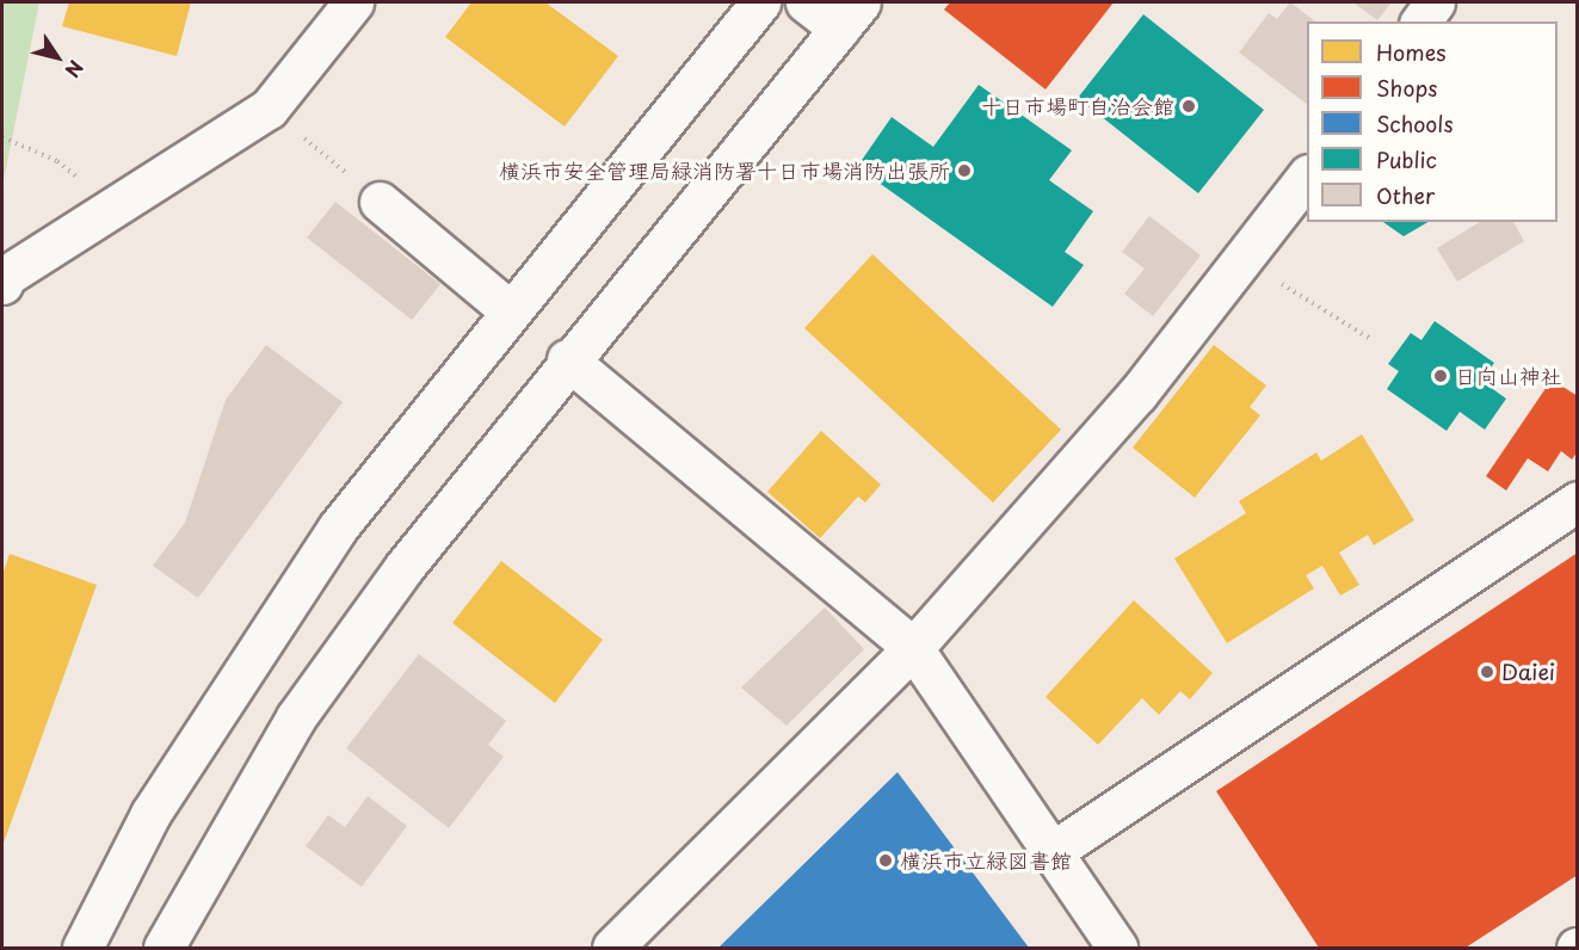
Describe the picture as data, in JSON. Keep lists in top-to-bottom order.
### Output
{
  "places": [
    "十日市場町自治会館",
    "横浜市安全管理局緑消防署十日市場消防出張所",
    "日向山神社",
    "Daiei",
    "横浜市立緑図書館"
  ],
  "legend": [
    "Homes",
    "Shops",
    "Schools",
    "Public",
    "Other"
  ],
  "north": "bottom right"
}
